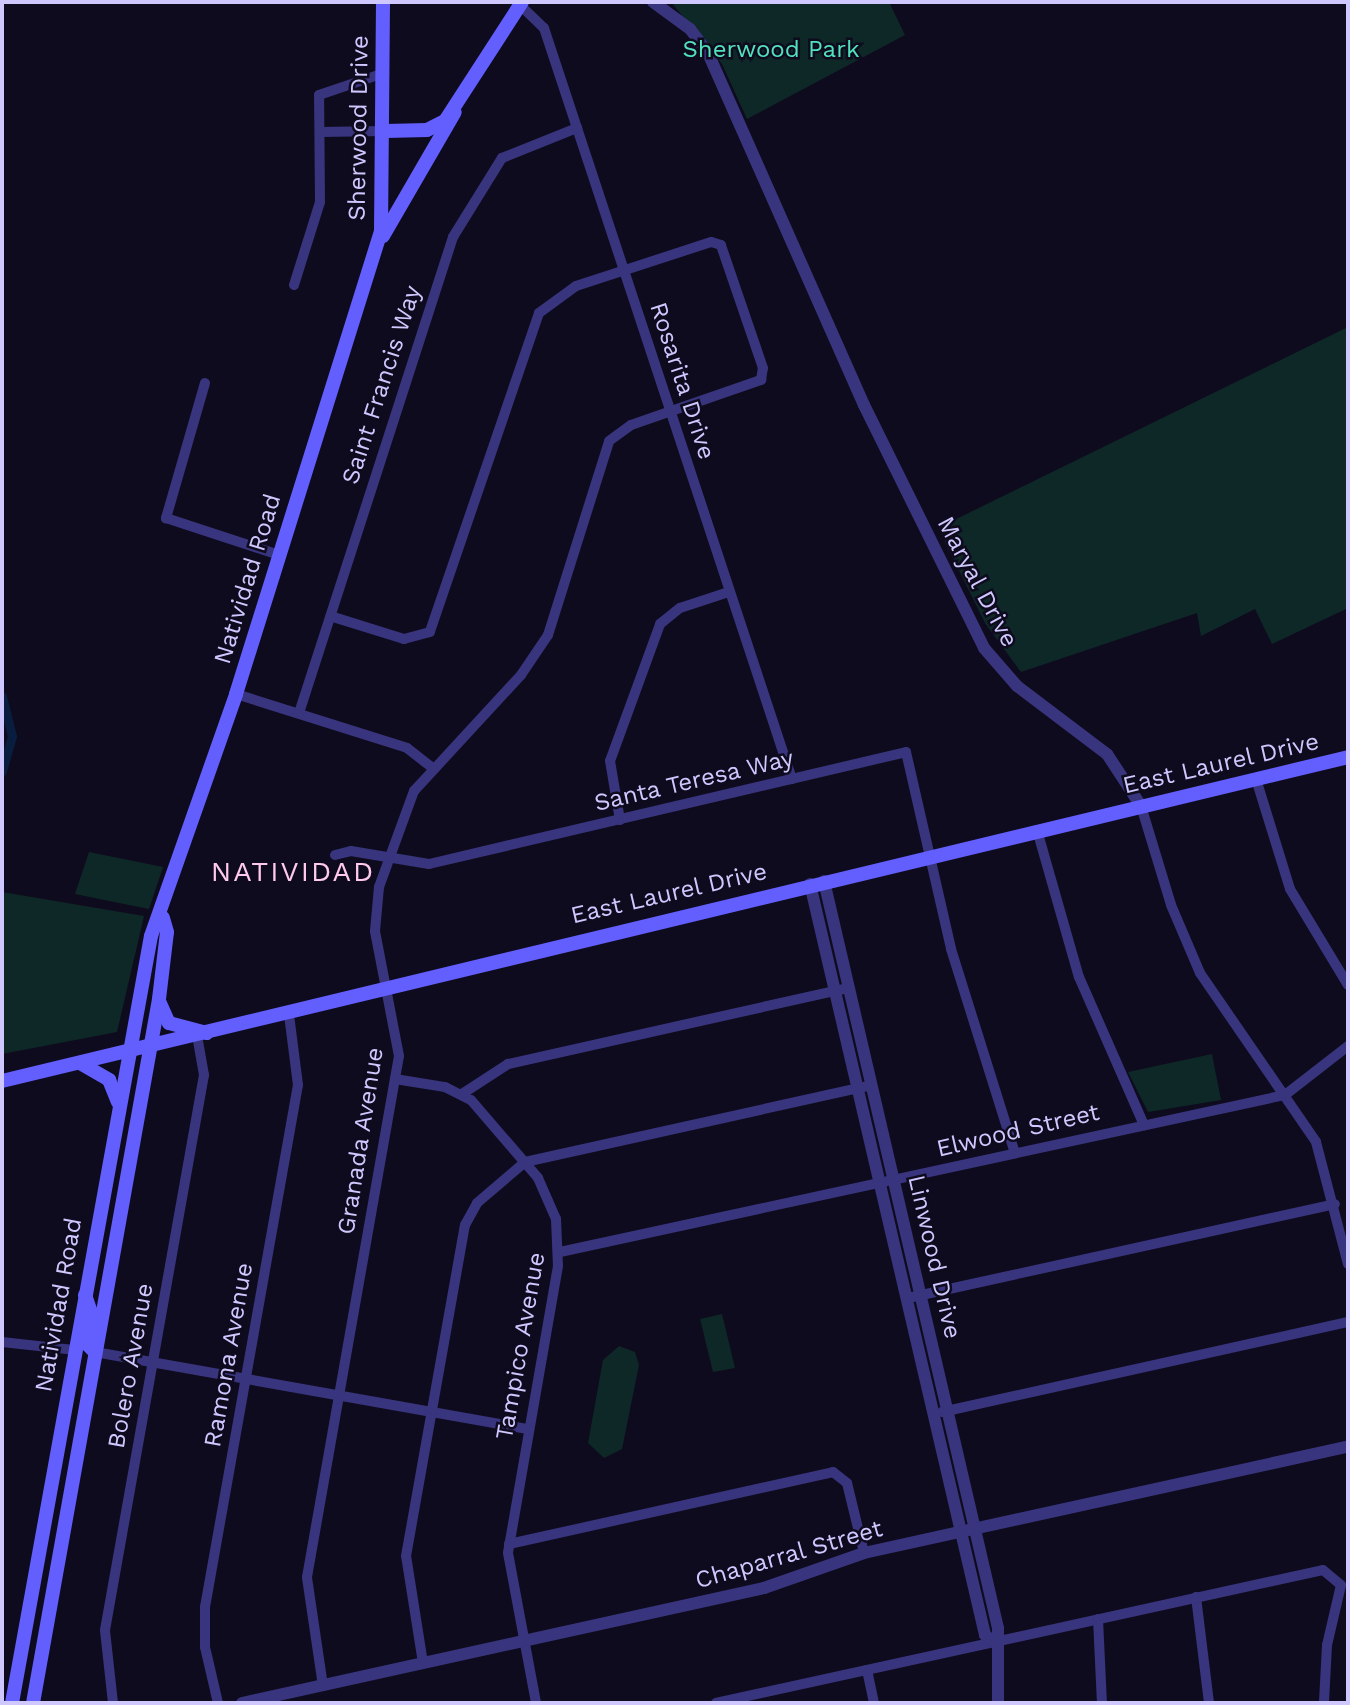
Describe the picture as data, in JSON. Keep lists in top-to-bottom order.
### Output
{
  "streets": {
    "main road": ["Sherwood Drive", "Natividad Road", "East Laurel Drive"],
    "street": [
      "Rosarita Drive",
      "Saint Francis Way",
      "Maryal Drive",
      "Santa Teresa Way",
      "Elwood Street",
      "Granada Avenue",
      "Linwood Drive",
      "Tampico Avenue",
      "Ramona Avenue",
      "Bolero Avenue",
      "Chaparral Street"
    ]
  },
  "crossings": [
    ["Sherwood Drive", "Natividad Road"],
    ["Rosarita Drive", "Saint Francis Way"],
    ["Rosarita Drive", "Santa Teresa Way"],
    ["Rosarita Drive", "Granada Avenue"],
    ["Natividad Road", "East Laurel Drive"],
    ["Maryal Drive", "East Laurel Drive"],
    ["Maryal Drive", "Elwood Street"],
    ["East Laurel Drive", "Santa Teresa Way"],
    ["East Laurel Drive", "Granada Avenue"],
    ["East Laurel Drive", "Linwood Drive"],
    ["East Laurel Drive", "Ramona Avenue"],
    ["East Laurel Drive", "Bolero Avenue"],
    ["Santa Teresa Way", "Granada Avenue"],
    ["Elwood Street", "Linwood Drive"],
    ["Elwood Street", "Tampico Avenue"],
    ["Granada Avenue", "Chaparral Street"],
    ["Linwood Drive", "Chaparral Street"],
    ["Tampico Avenue", "Chaparral Street"]
  ],
  "districts": ["NATIVIDAD"],
  "parks": ["Sherwood Park"]
}
